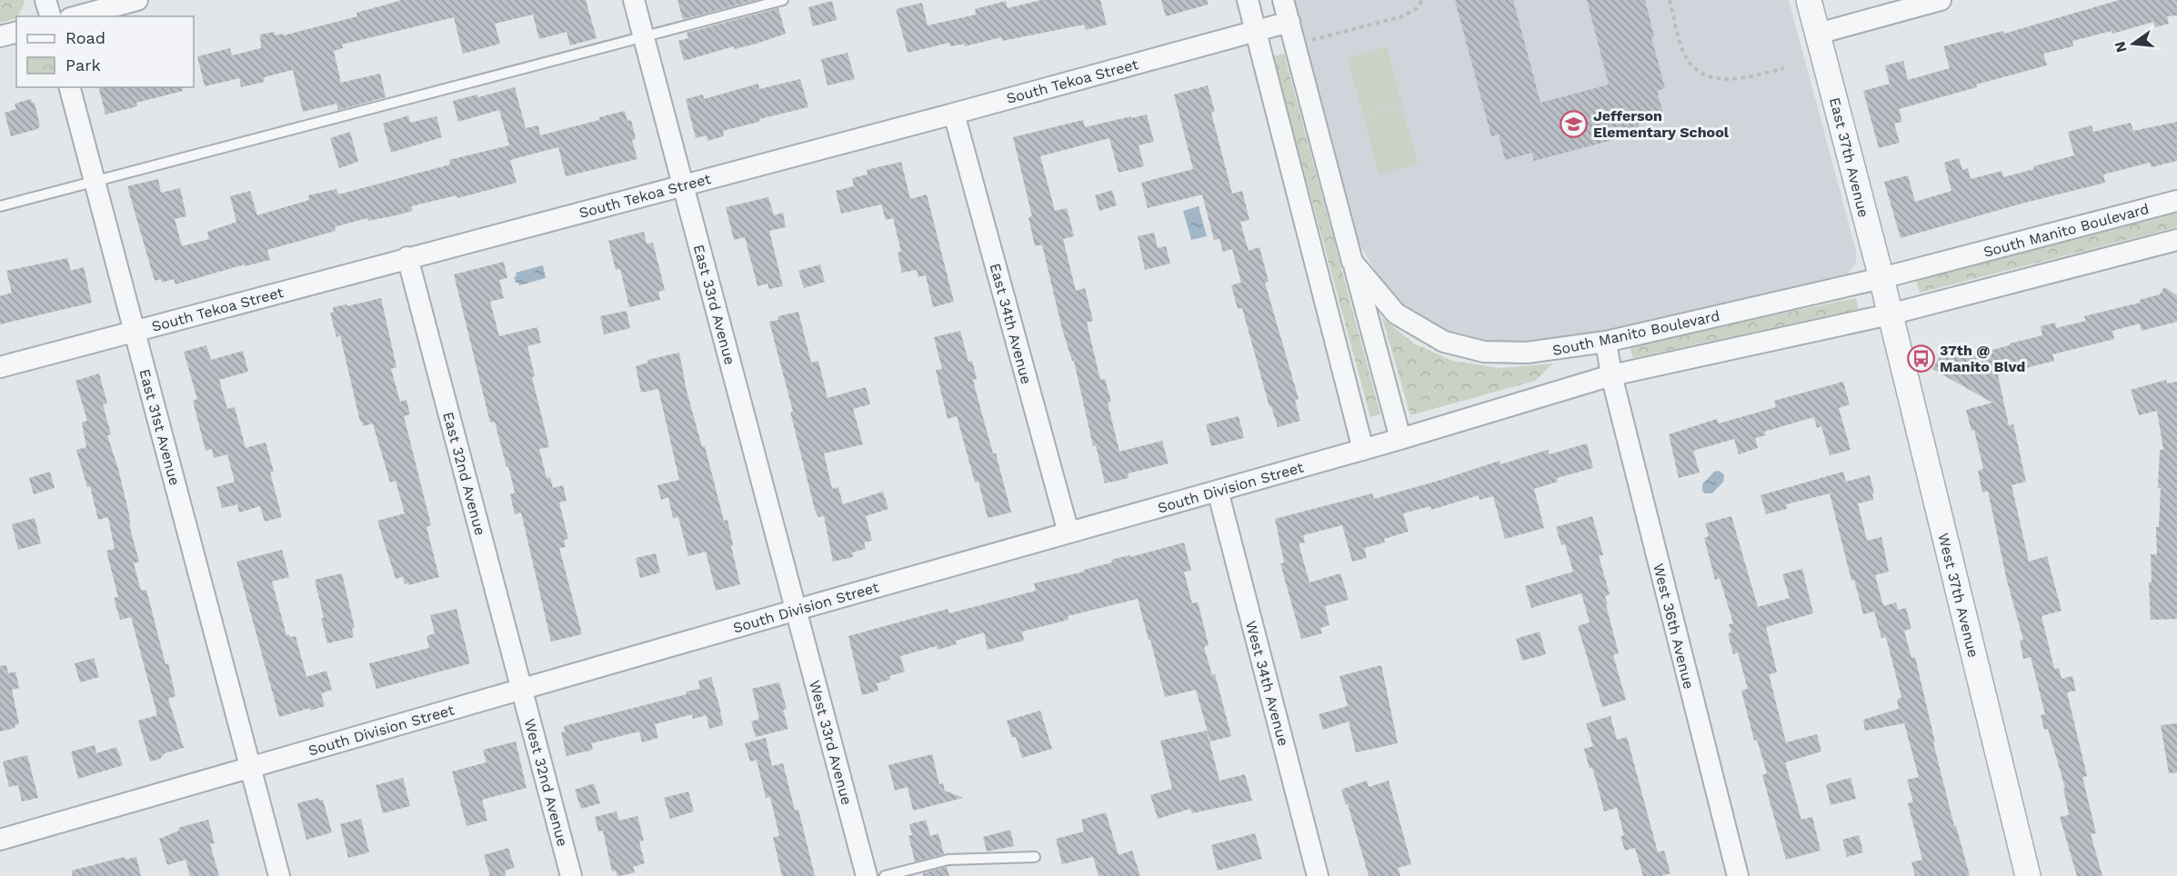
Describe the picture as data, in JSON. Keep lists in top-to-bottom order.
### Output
{
  "streets": {
    "street": [
      "South Tekoa Street",
      "East 37th Avenue",
      "South Manito Boulevard",
      "East 33rd Avenue",
      "East 34th Avenue",
      "East 31st Avenue",
      "East 32nd Avenue",
      "South Division Street",
      "West 37th Avenue",
      "West 36th Avenue",
      "West 34th Avenue",
      "West 33rd Avenue",
      "West 32nd Avenue"
    ]
  },
  "crossings": [
    ["South Tekoa Street", "South Manito Boulevard"],
    ["South Tekoa Street", "East 33rd Avenue"],
    ["South Tekoa Street", "East 34th Avenue"],
    ["South Tekoa Street", "East 31st Avenue"],
    ["South Tekoa Street", "East 32nd Avenue"],
    ["East 37th Avenue", "South Manito Boulevard"],
    ["East 37th Avenue", "West 37th Avenue"],
    ["South Manito Boulevard", "West 36th Avenue"],
    ["East 33rd Avenue", "South Division Street"],
    ["East 33rd Avenue", "West 33rd Avenue"],
    ["East 34th Avenue", "South Division Street"],
    ["East 31st Avenue", "South Division Street"],
    ["East 32nd Avenue", "South Division Street"],
    ["East 32nd Avenue", "West 32nd Avenue"],
    ["South Division Street", "West 36th Avenue"],
    ["South Division Street", "West 34th Avenue"],
    ["South Division Street", "West 33rd Avenue"],
    ["South Division Street", "West 32nd Avenue"]
  ],
  "places": {
    "school or university": ["Jefferson Elementary School"],
    "bus stop": ["37th @ Manito Blvd"]
  },
  "legend": ["Road", "Park"],
  "north": "left"
}
